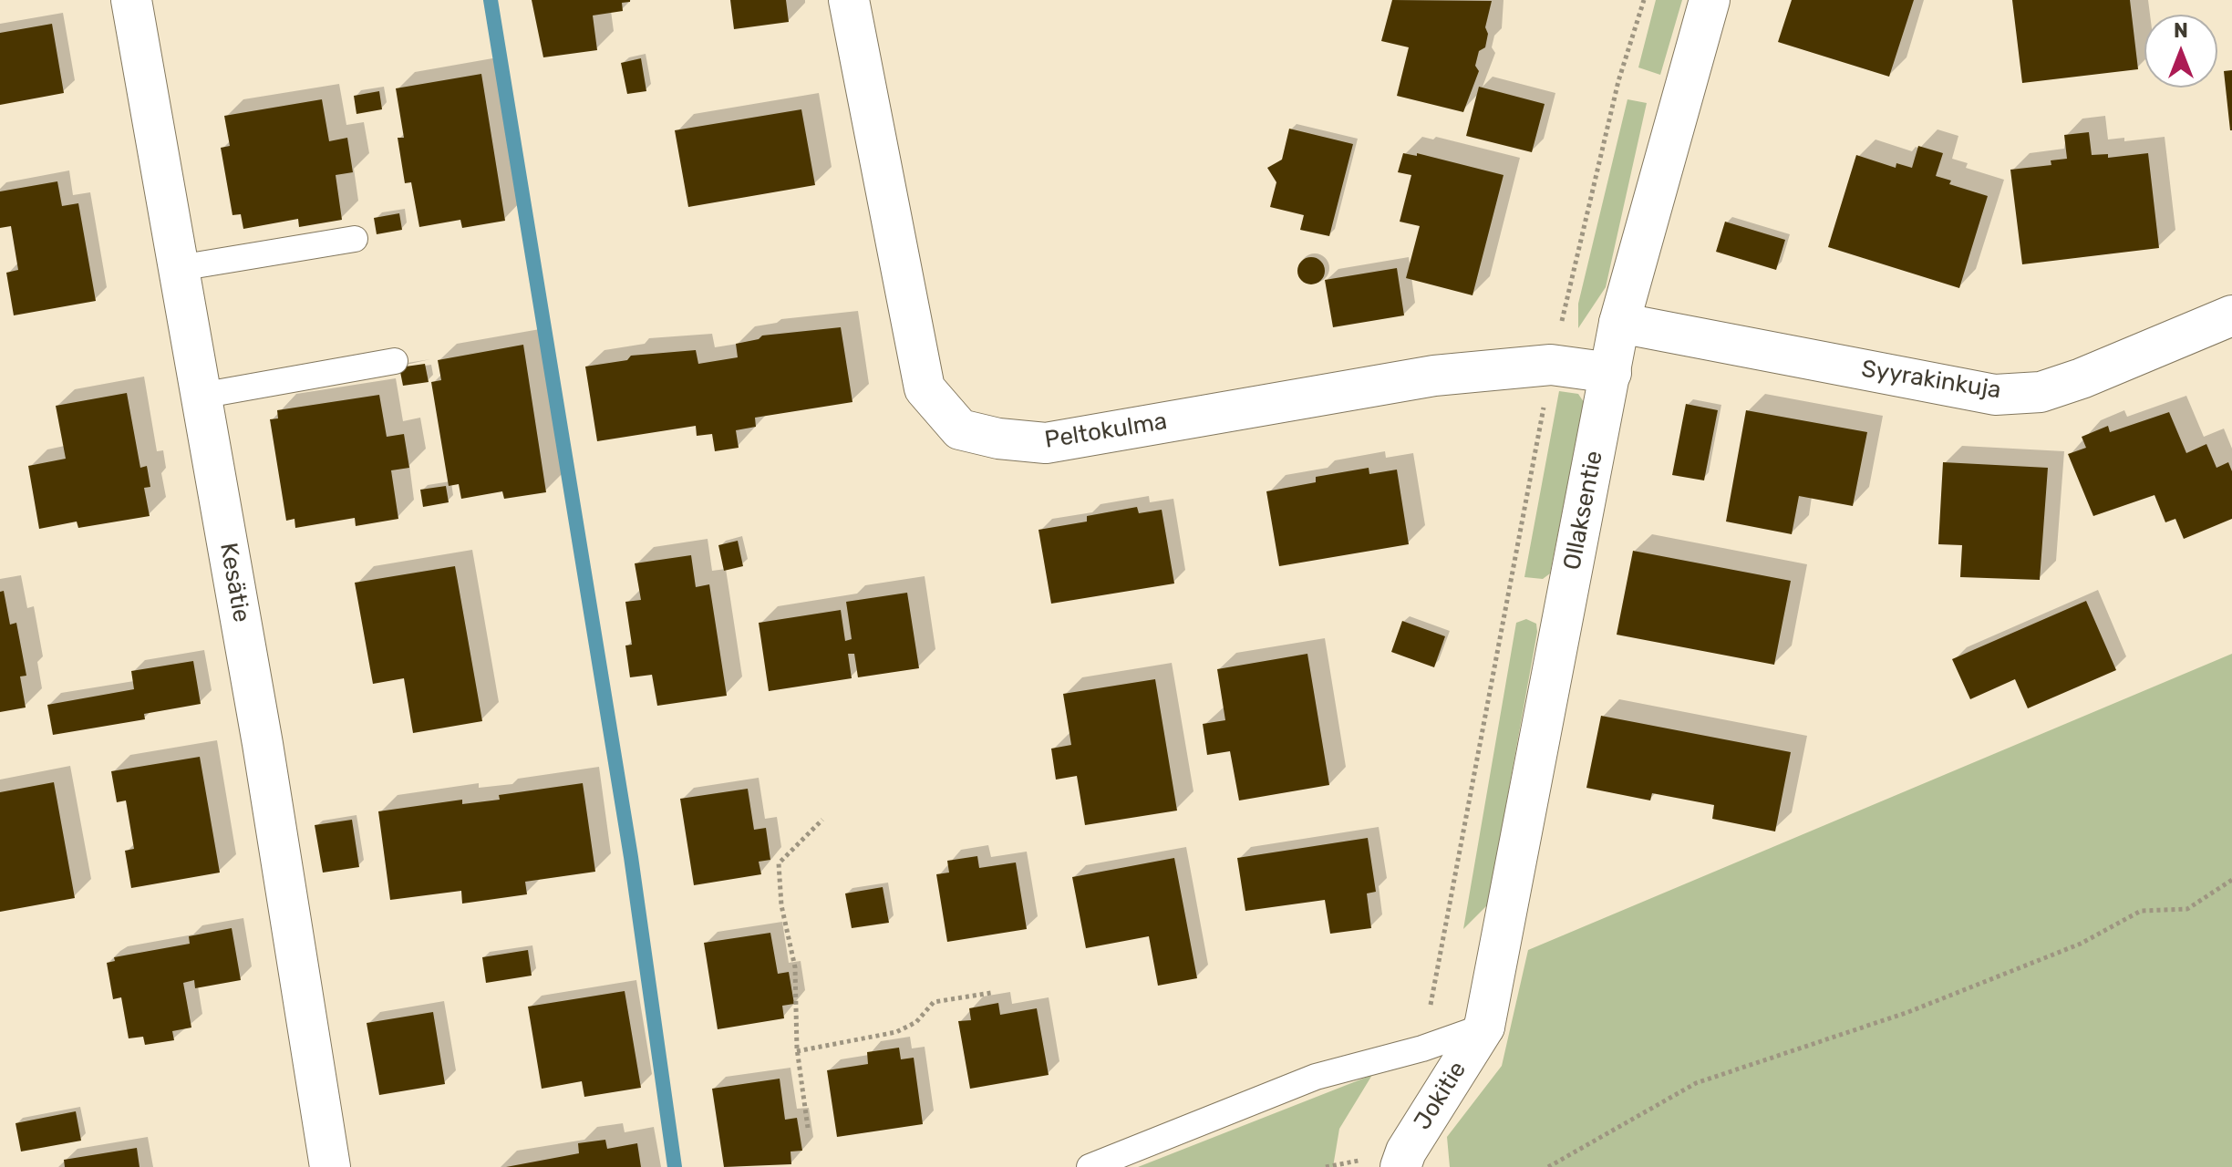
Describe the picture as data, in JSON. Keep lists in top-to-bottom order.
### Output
{
  "streets": {
    "street": [
      "Syyrakinkuja",
      "Peltokulma",
      "Ollaksentie",
      "Kesätie",
      "Jokitie"
    ]
  },
  "crossings": [
    ["Syyrakinkuja", "Ollaksentie"],
    ["Peltokulma", "Ollaksentie"],
    ["Ollaksentie", "Jokitie"]
  ],
  "north": "top"
}
